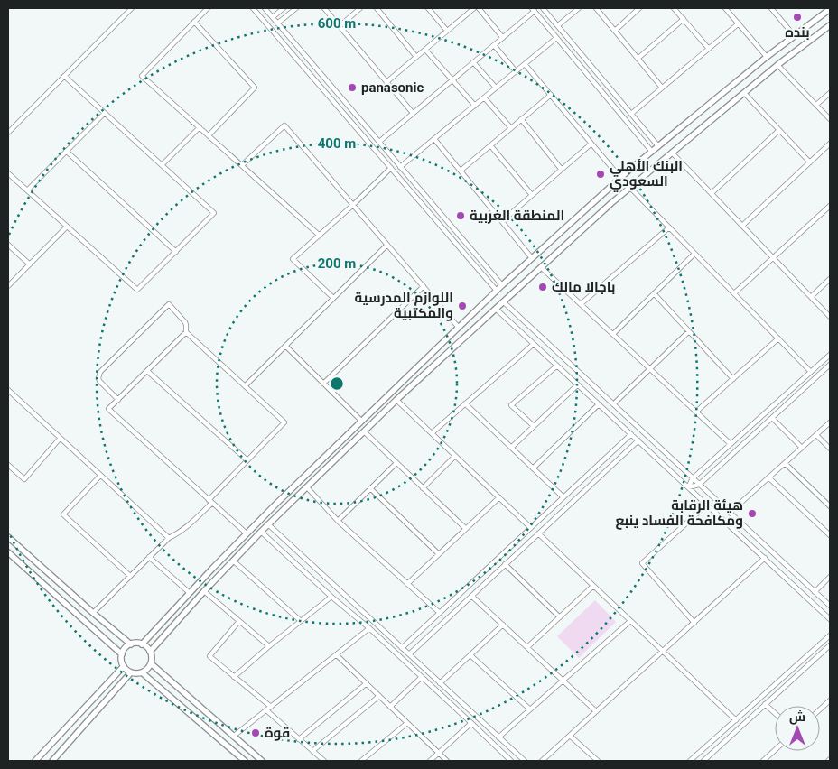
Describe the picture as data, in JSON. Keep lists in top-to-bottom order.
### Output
{
  "places": [
    "بنده",
    "panasonic",
    "البنك الأهلي السعودي",
    "المنطقة الغربية",
    "باجالا مالك",
    "اللوازم المدرسية والمكتبية",
    "هيئة الرقابة ومكافحة الفساد ينبع",
    "قوة"
  ],
  "north": "top",
  "rings": ["600 m", "400 m", "200 m"]
}
